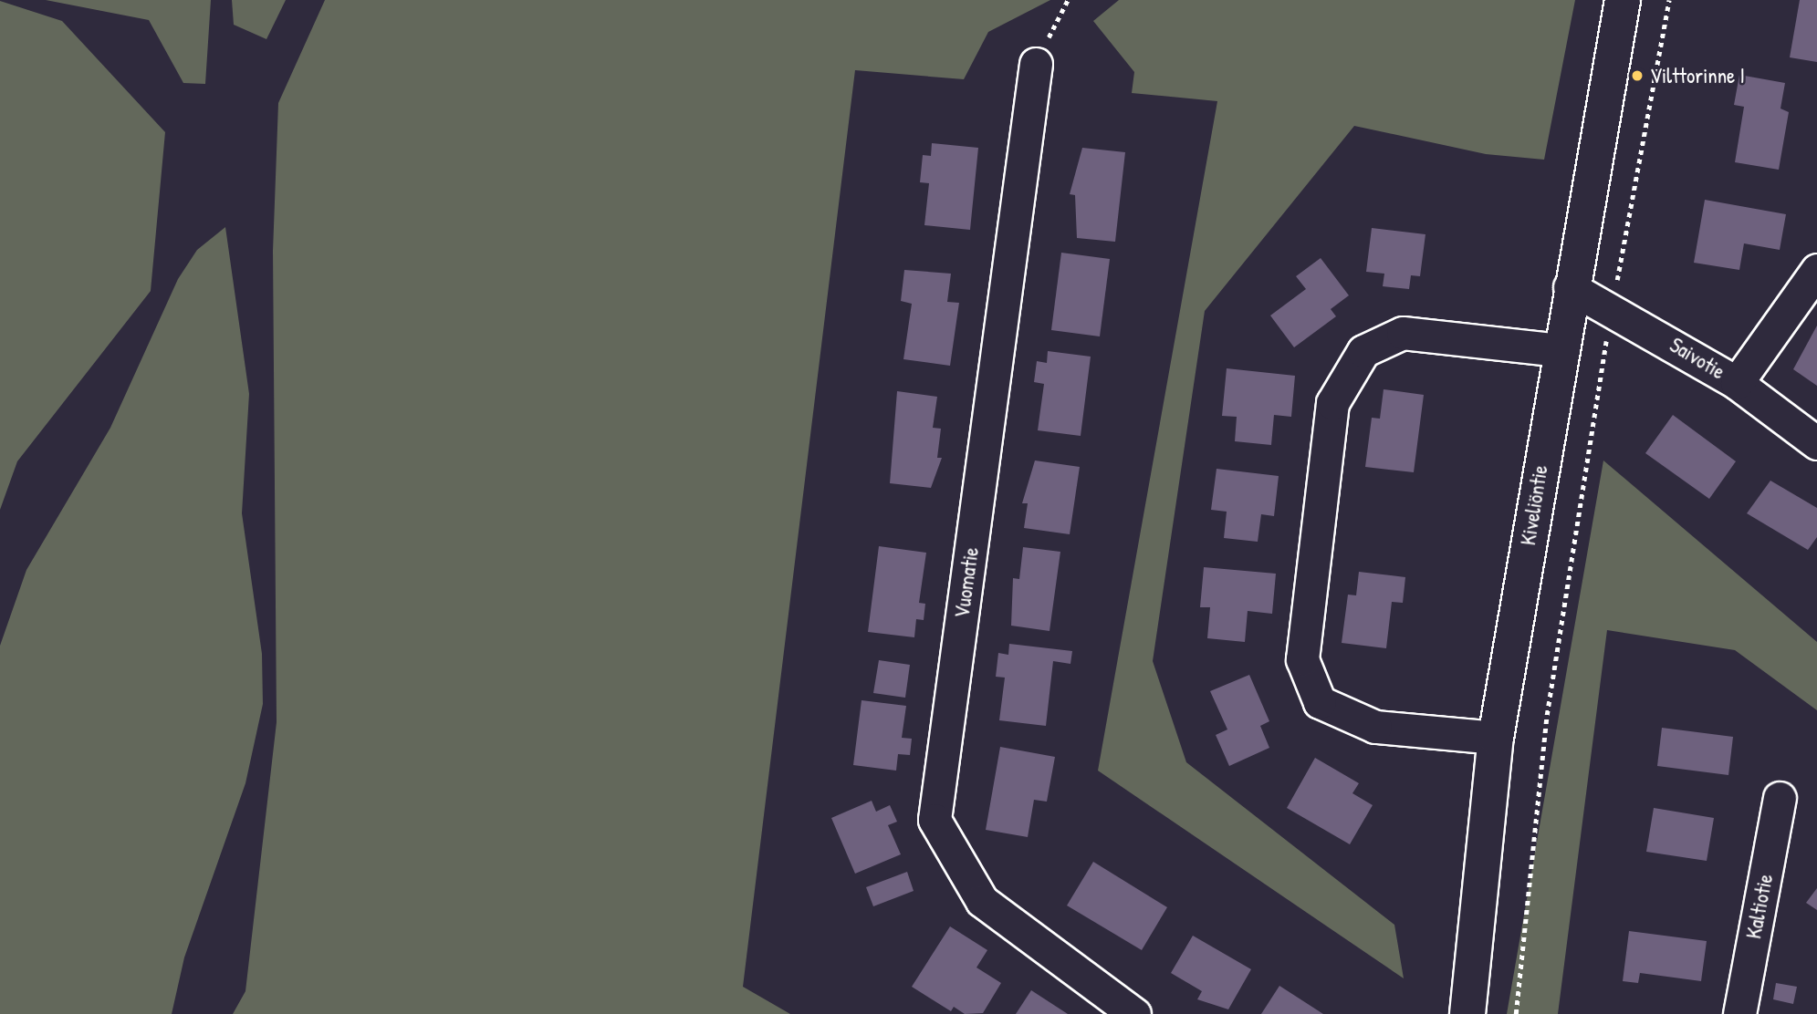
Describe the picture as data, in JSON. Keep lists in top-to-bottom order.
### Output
{
  "streets": {
    "street": [
      "Saivotie",
      "Kiveliöntie",
      "Vuomatie",
      "Kaltiotie"
    ]
  },
  "crossings": [
    ["Saivotie", "Kiveliöntie"]
  ],
  "places": ["Vilttorinne I"]
}
